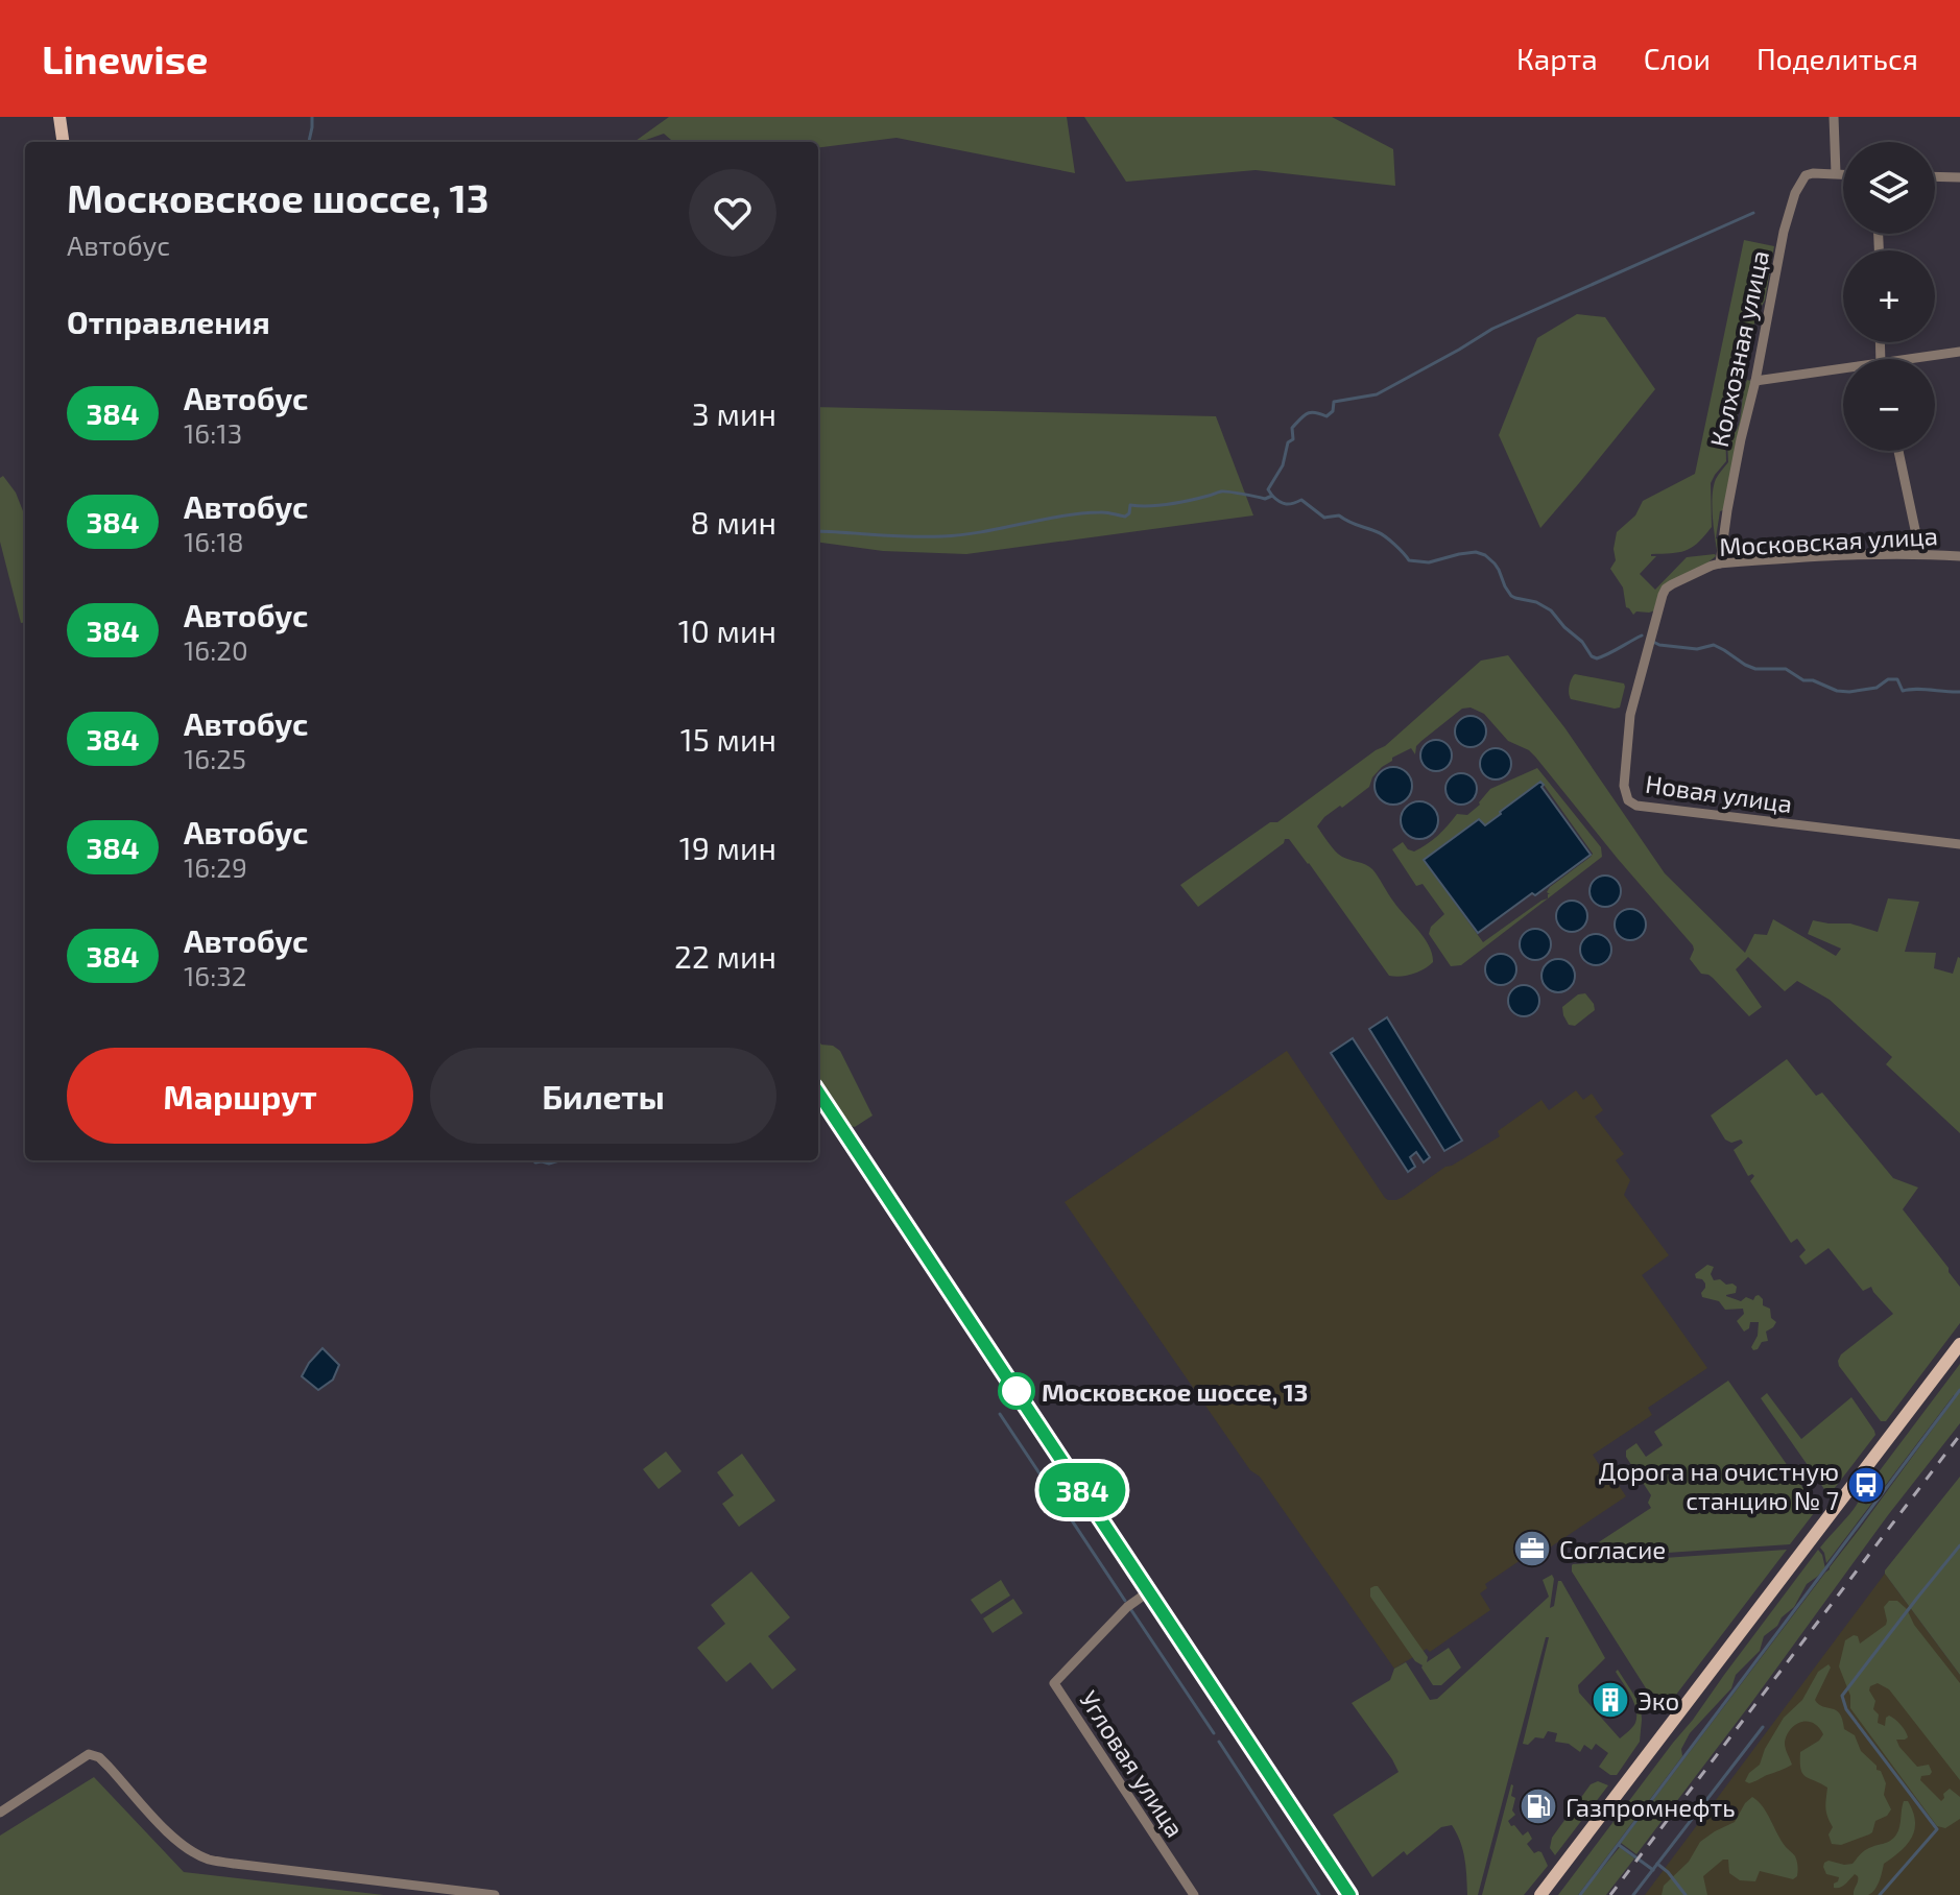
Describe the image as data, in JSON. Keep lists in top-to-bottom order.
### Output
{
  "streets": {
    "street": [
      "Колхозная улица",
      "Московская улица",
      "Новая улица",
      "Угловая улица"
    ]
  },
  "crossings": [
    ["Колхозная улица", "Московская улица"],
    ["Московская улица", "Новая улица"]
  ],
  "places": {
    "other": ["Московское шоссе, 13"],
    "bus stop": ["Дорога на очистную станцию № 7"],
    "office": ["Согласие"],
    "building": ["Эко"],
    "fuel station": ["Газпромнефть"]
  },
  "lines": ["bus line 384"],
  "page": {
    "header": "Linewise",
    "nav": ["Карта", "Слои", "Поделиться"],
    "on_map": "384",
    "map_buttons": ["+", "−"],
    "heading": [
      ["Московское шоссе, 13", "Автобус"],
      "Отправления"
    ],
    "list": [
      {
        "mark": "384",
        "name": "Автобус",
        "note": "16:13",
        "value": "3 мин"
      },
      {
        "mark": "384",
        "name": "Автобус",
        "note": "16:18",
        "value": "8 мин"
      },
      {
        "mark": "384",
        "name": "Автобус",
        "note": "16:20",
        "value": "10 мин"
      },
      {
        "mark": "384",
        "name": "Автобус",
        "note": "16:25",
        "value": "15 мин"
      },
      {
        "mark": "384",
        "name": "Автобус",
        "note": "16:29",
        "value": "19 мин"
      },
      {
        "mark": "384",
        "name": "Автобус",
        "note": "16:32",
        "value": "22 мин"
      }
    ],
    "buttons": ["Маршрут", "Билеты"]
  }
}
